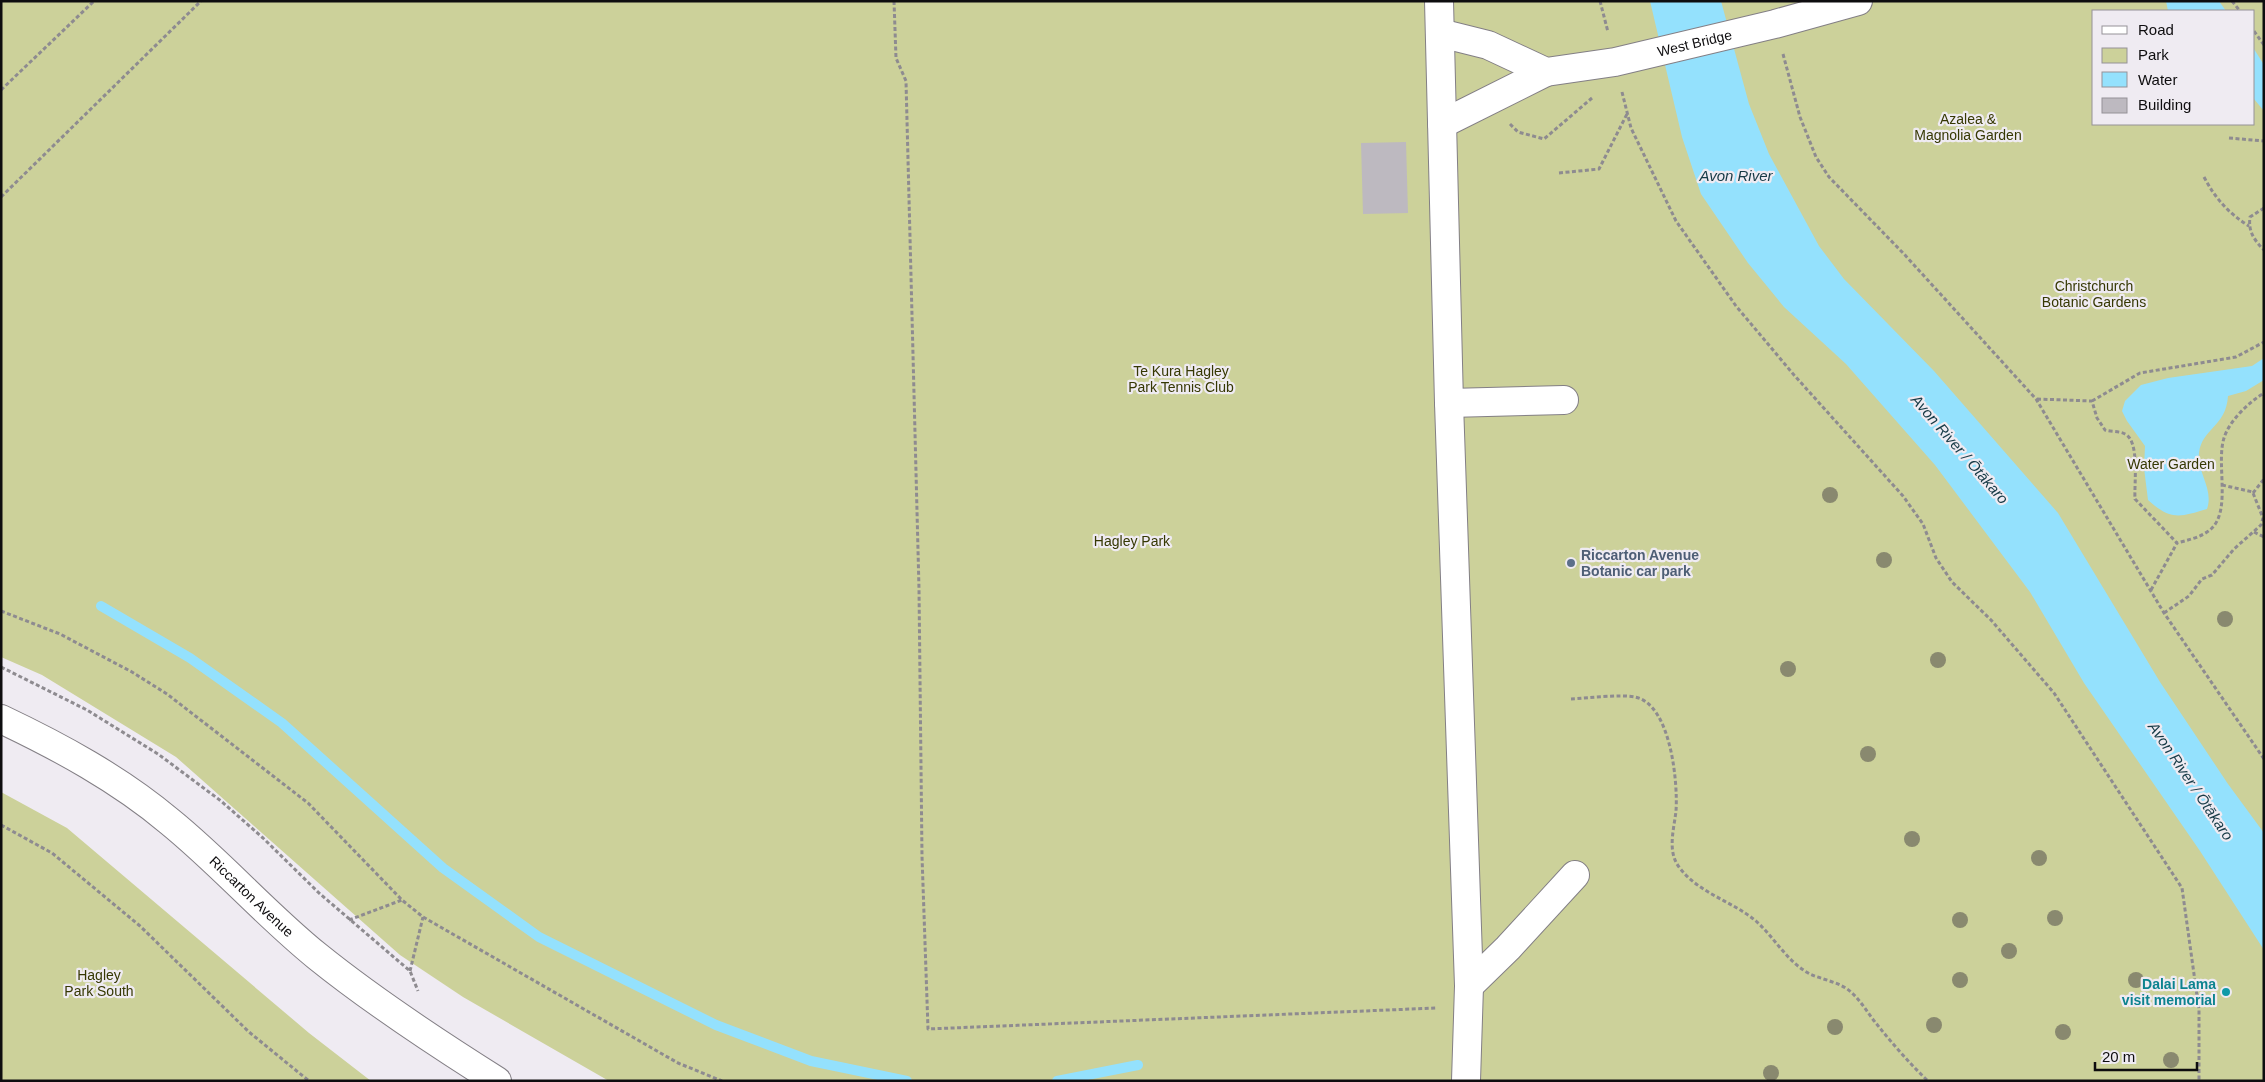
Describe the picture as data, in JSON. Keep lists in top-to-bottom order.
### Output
{
  "streets": {
    "main road": ["West Bridge", "Riccarton Avenue"]
  },
  "water": ["Avon River", "Avon River / Ōtākaro"],
  "parks": [
    "Azalea & Magnolia Garden",
    "Christchurch Botanic Gardens",
    "Te Kura Hagley Park Tennis Club",
    "Water Garden",
    "Hagley Park",
    "Hagley Park South"
  ],
  "places": ["Riccarton Avenue Botanic car park", "Dalai Lama visit memorial"],
  "legend": [
    "Road",
    "Park",
    "Water",
    "Building"
  ],
  "scale_bar": "20 m"
}
